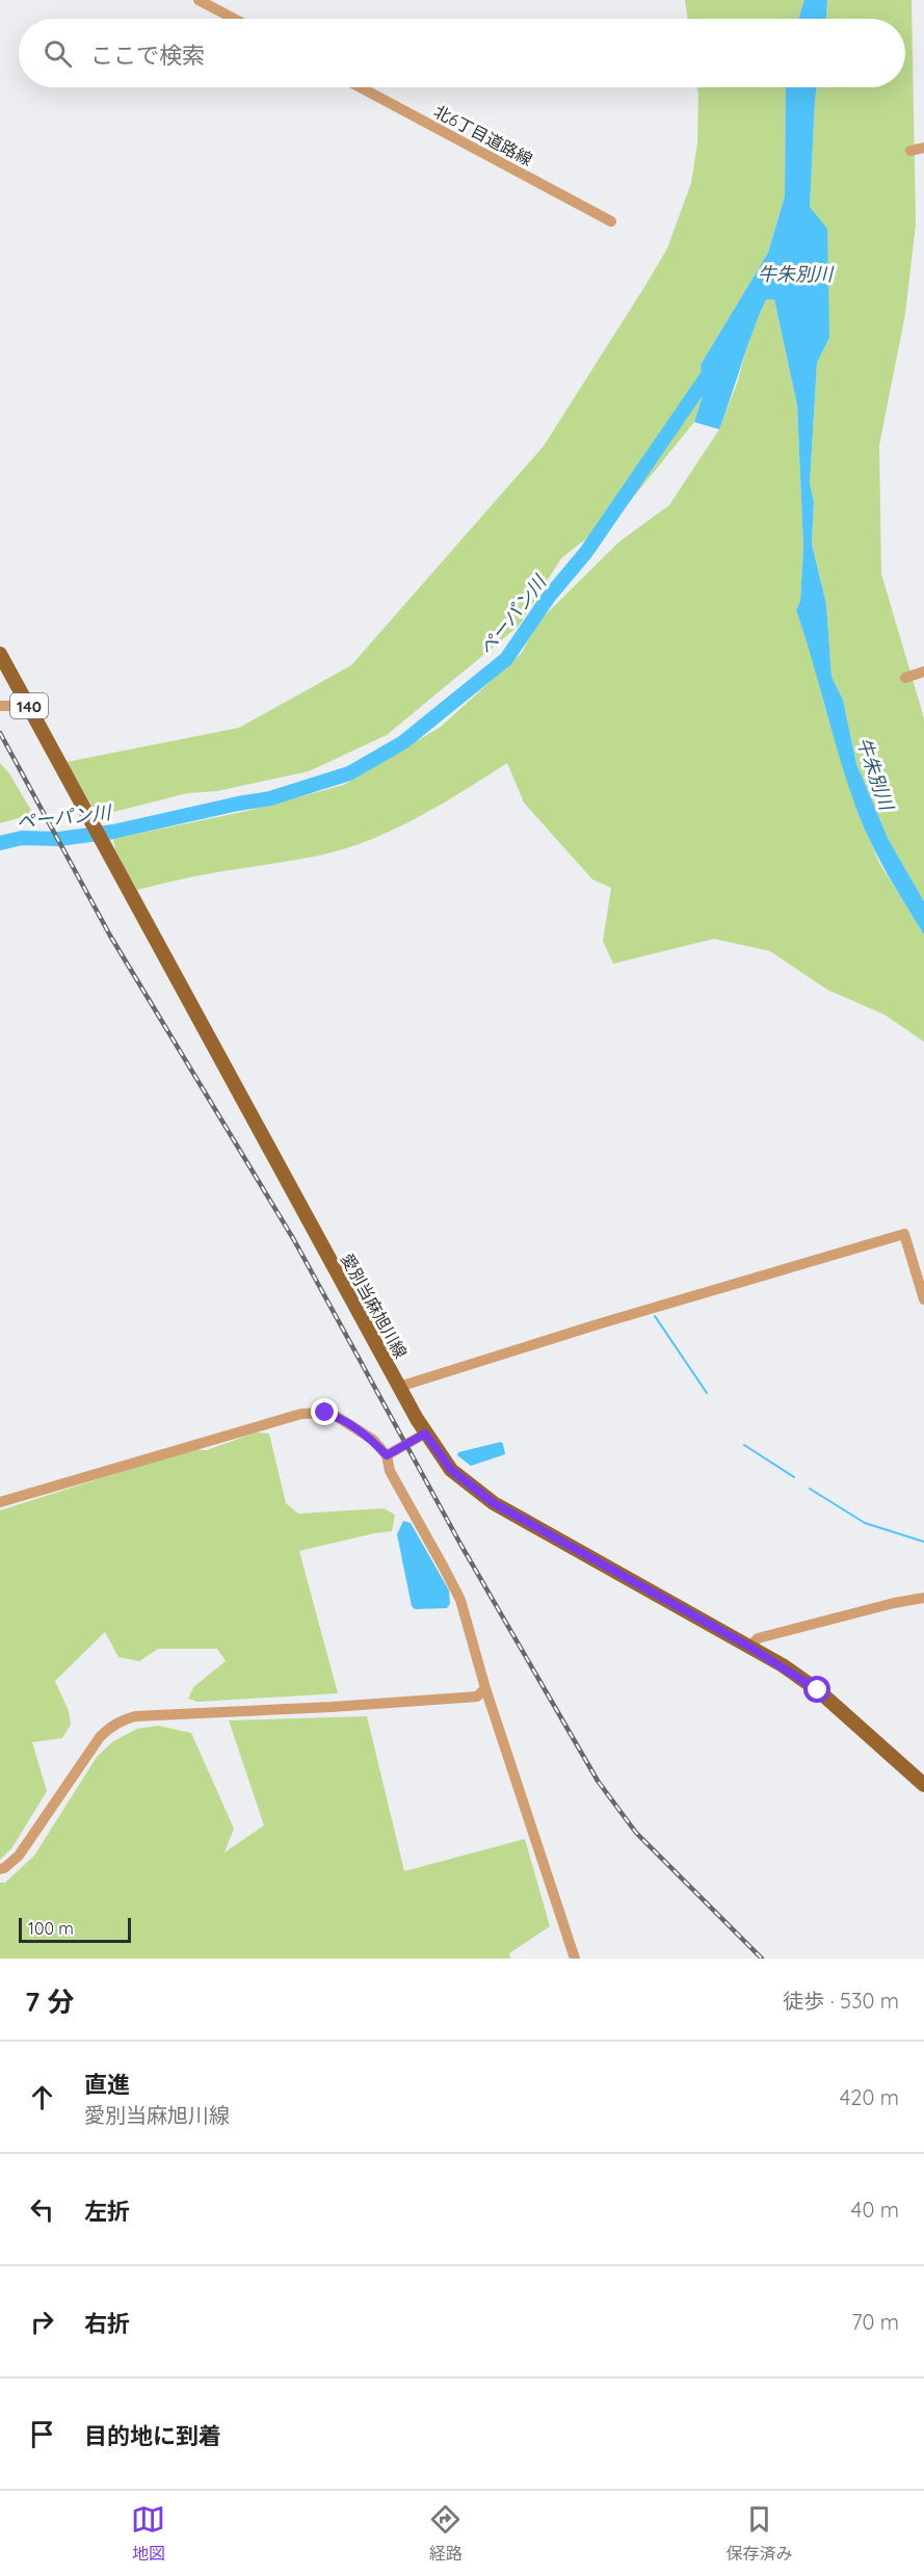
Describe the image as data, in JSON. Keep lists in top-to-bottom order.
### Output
{
  "streets": {
    "main road": ["140", "愛別当麻旭川線"],
    "street": ["北6丁目道路線"]
  },
  "water": ["牛朱別川", "ペーパン川"],
  "scale_bar": "100 m",
  "page": {
    "search": "ここで検索",
    "scale": "100 m",
    "heading": ["7 分", "徒歩 · 530 m"],
    "list": [
      ["直進", "愛別当麻旭川線", "420 m"],
      ["左折", "40 m"],
      ["右折", "70 m"],
      "目的地に到着"
    ],
    "nav": ["地図", "経路", "保存済み"]
  }
}
